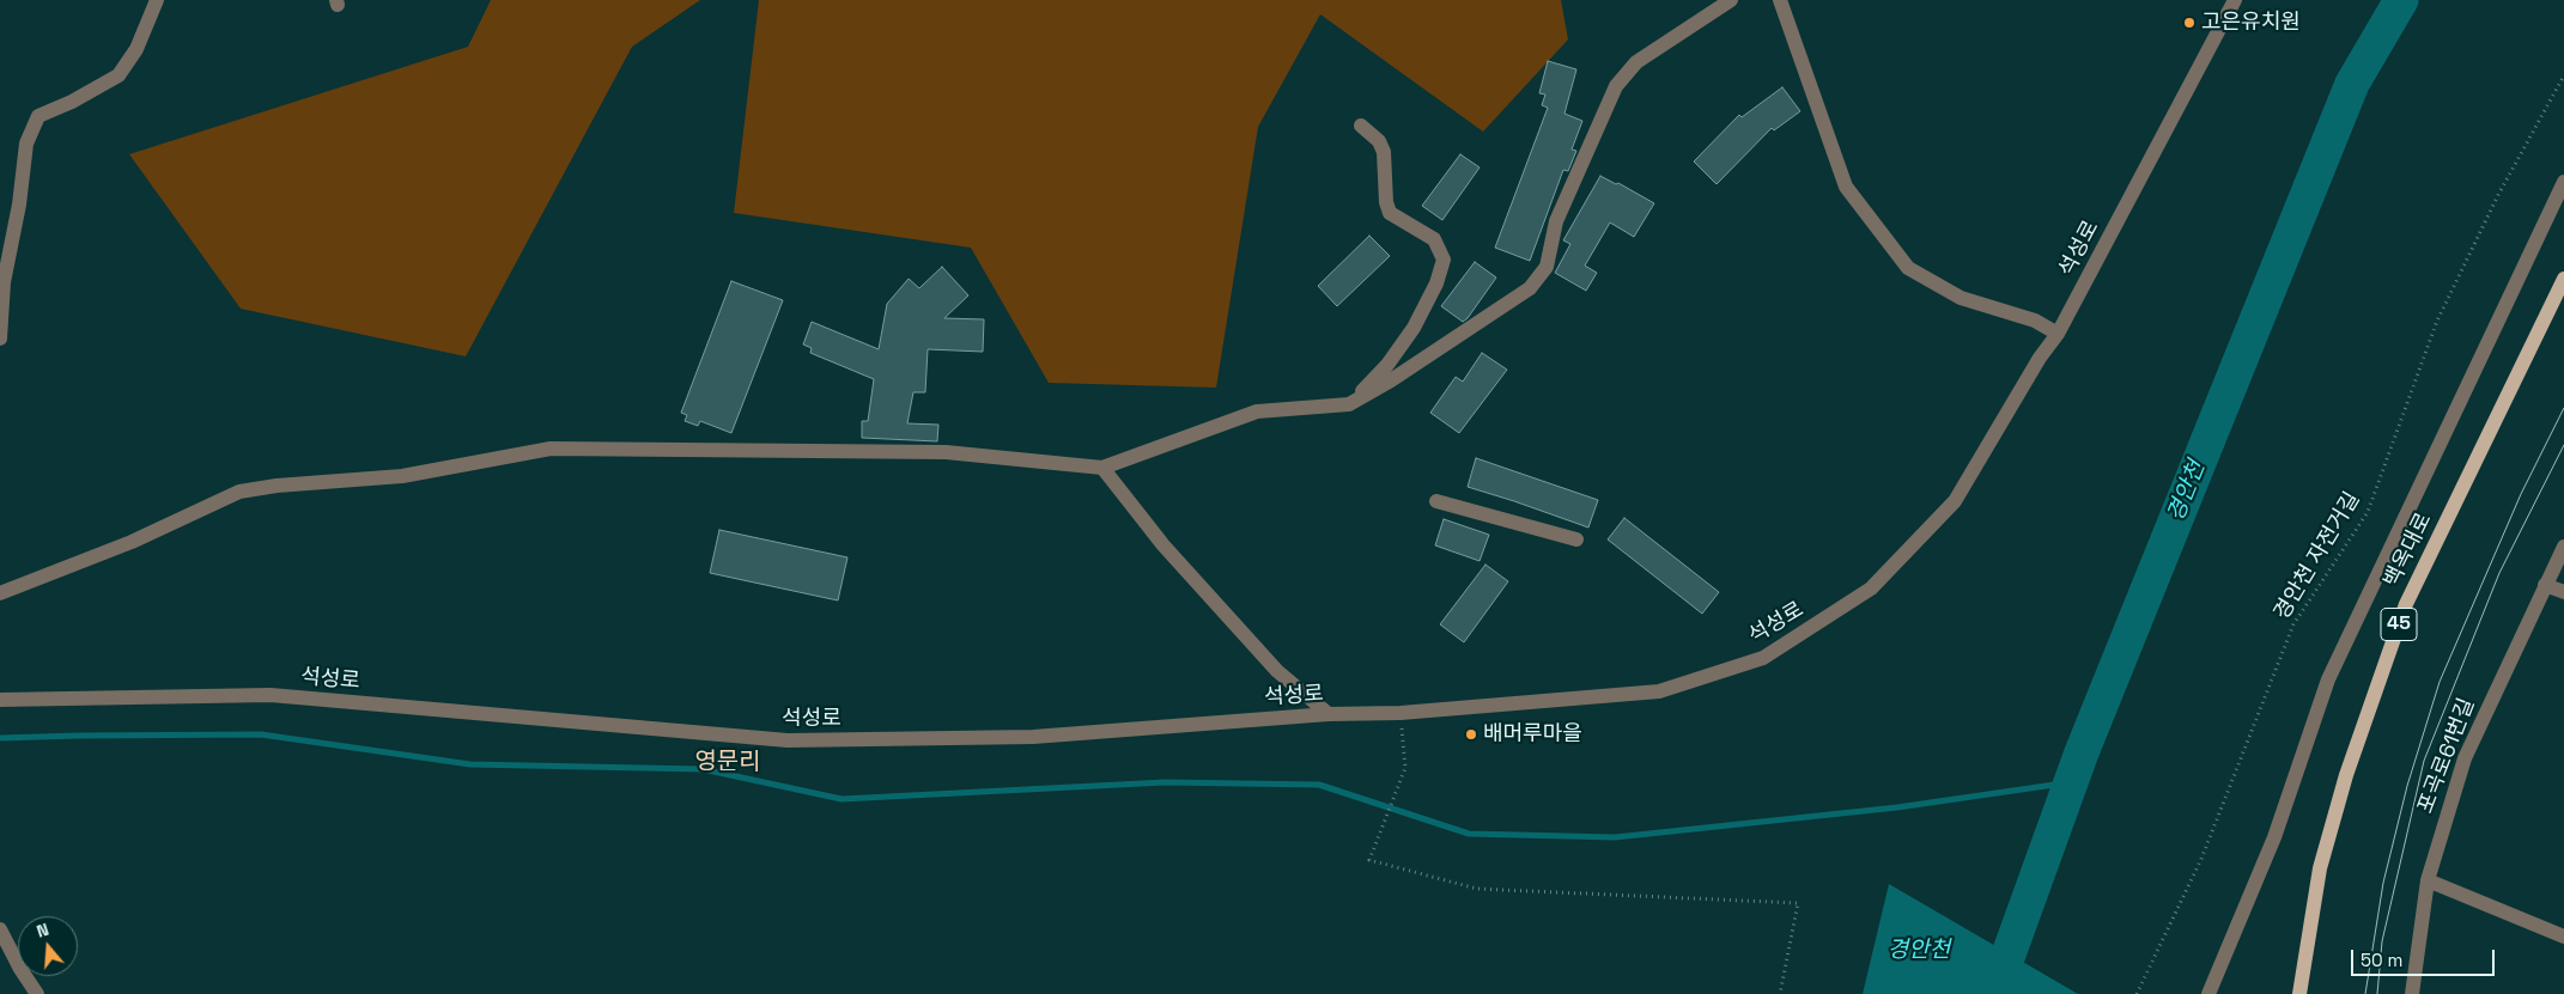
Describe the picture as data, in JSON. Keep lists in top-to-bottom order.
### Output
{
  "streets": {
    "main road": ["백옥대로", "45"],
    "street": ["석성로", "포곡로61번길"],
    "path": ["경안천 자전거길"]
  },
  "districts": ["영문리"],
  "water": ["경안천"],
  "places": ["고은유치원", "배머루마을"],
  "scale_bar": "50 m",
  "north": "top"
}
